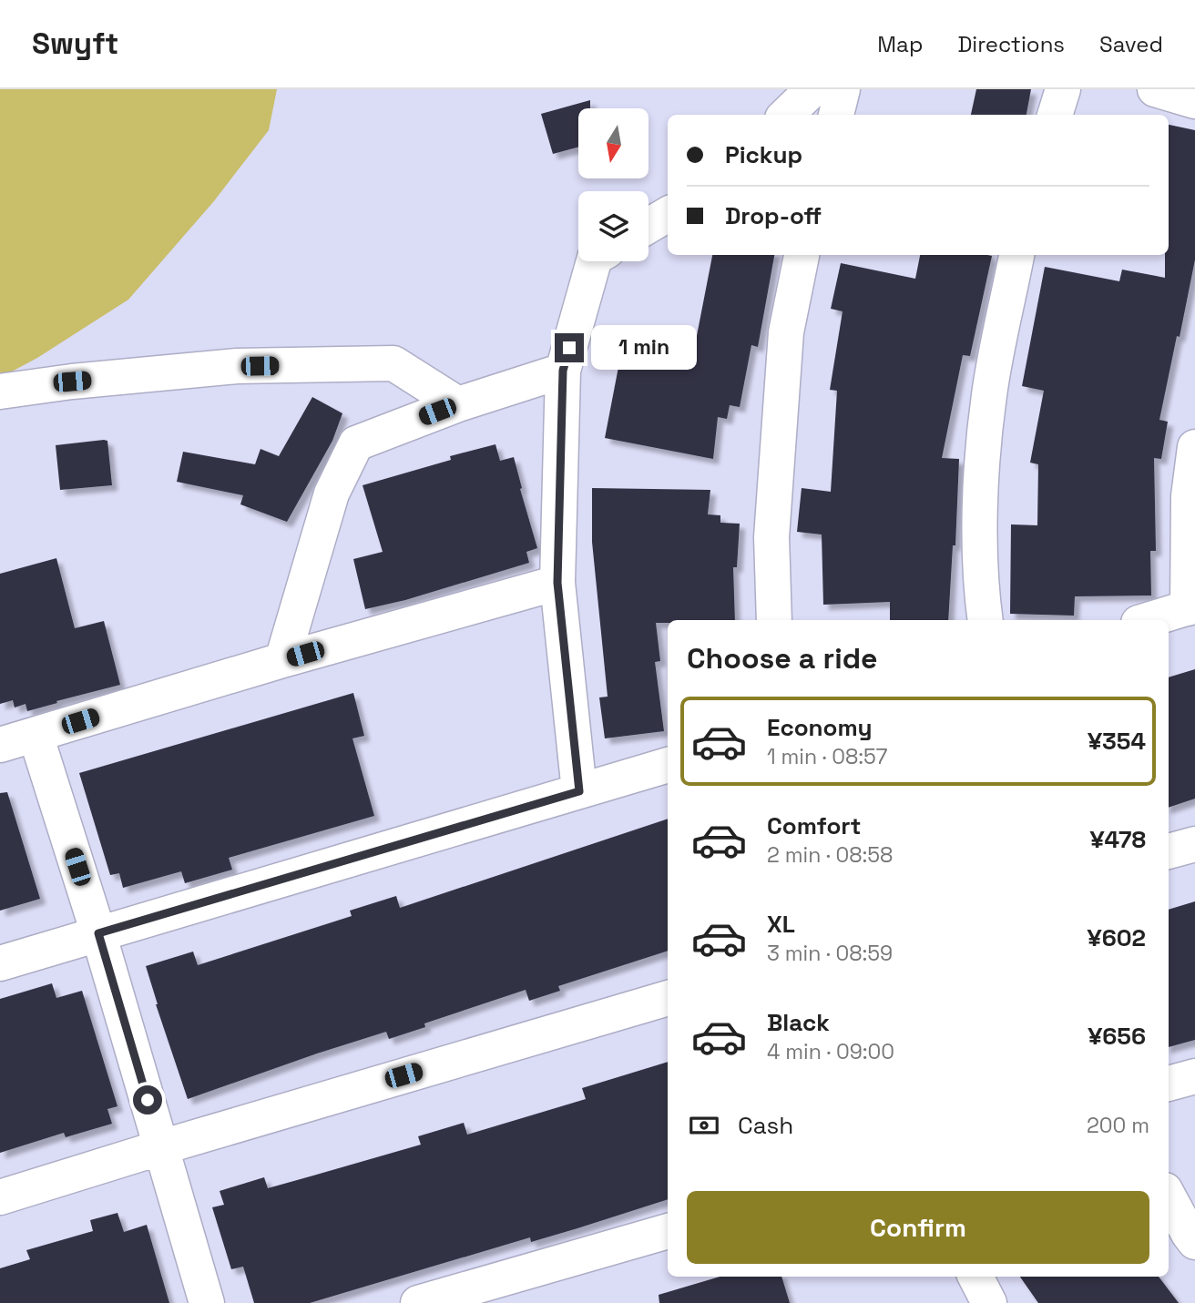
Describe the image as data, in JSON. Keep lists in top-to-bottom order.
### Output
{
  "north": "bottom",
  "page": {
    "header": "Swyft",
    "nav": ["Map", "Directions", "Saved"],
    "banner": ["Pickup", "Drop-off"],
    "bubble": "1 min",
    "heading": "Choose a ride",
    "list": [
      {
        "name": "Economy",
        "note": "1 min · 08:57",
        "value": "¥354"
      },
      {
        "name": "Comfort",
        "note": "2 min · 08:58",
        "value": "¥478"
      },
      {
        "name": "XL",
        "note": "3 min · 08:59",
        "value": "¥602"
      },
      {
        "name": "Black",
        "note": "4 min · 09:00",
        "value": "¥656"
      }
    ],
    "pay": ["Cash", "200 m"],
    "buttons": "Confirm"
  }
}
